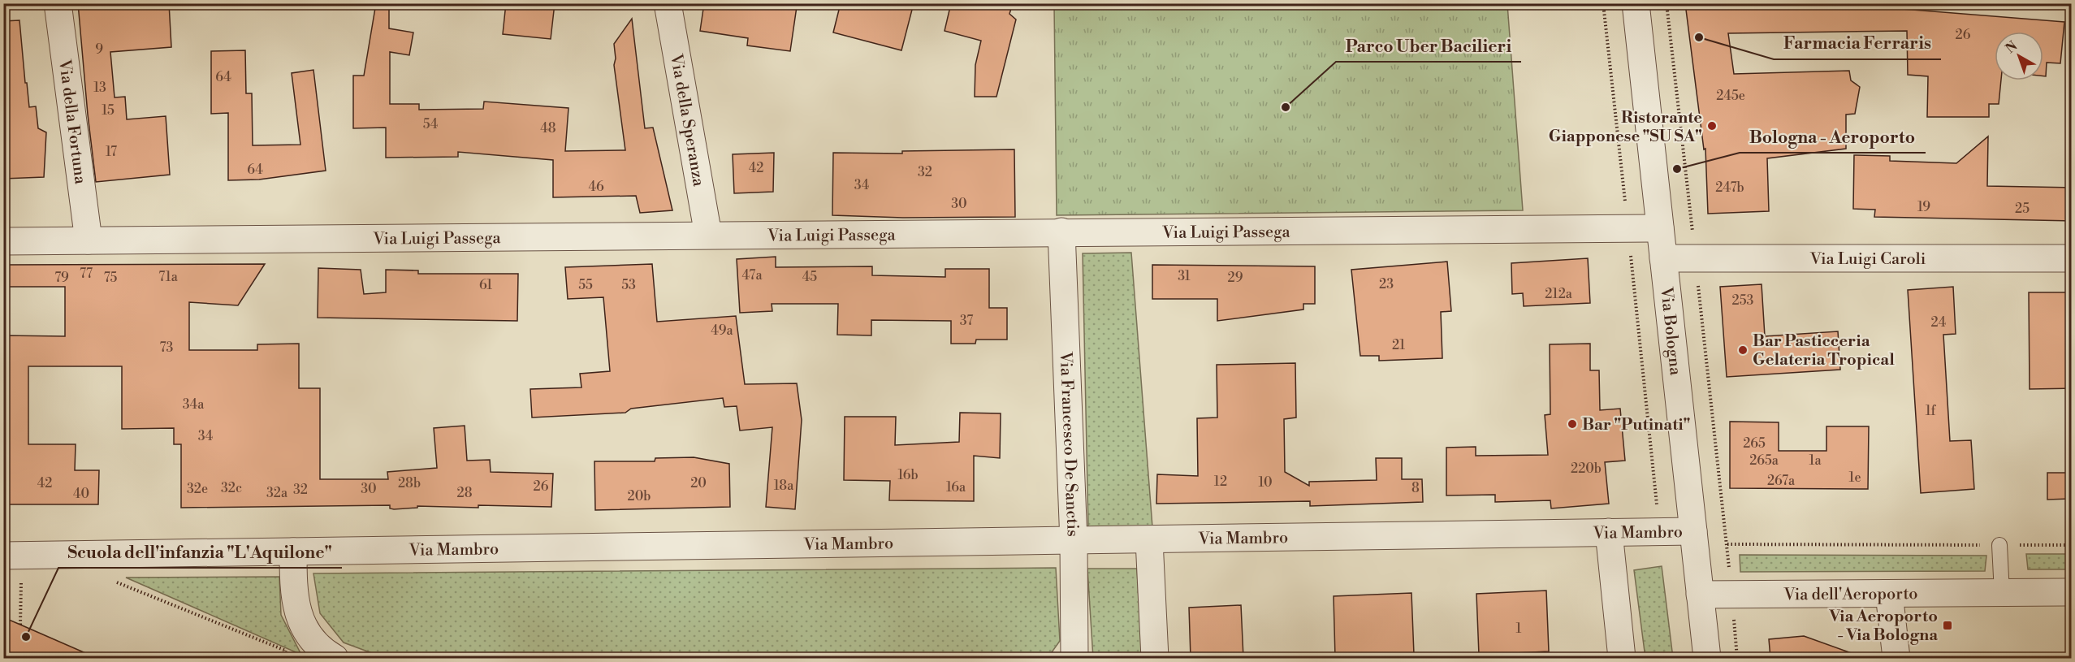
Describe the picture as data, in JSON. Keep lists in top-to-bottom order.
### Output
{
  "streets": {
    "street": [
      "Via della Speranza",
      "Via della Fortuna",
      "Via Luigi Passega",
      "Via Luigi Caroli",
      "Via Bologna",
      "Via Francesco De Sanctis",
      "Via Mambro",
      "Via dell'Aeroporto"
    ]
  },
  "crossings": [
    ["Via della Speranza", "Via Luigi Passega"],
    ["Via della Fortuna", "Via Luigi Passega"],
    ["Via Luigi Passega", "Via Bologna"],
    ["Via Luigi Passega", "Via Francesco De Sanctis"],
    ["Via Luigi Caroli", "Via Bologna"],
    ["Via Bologna", "Via Mambro"],
    ["Via Bologna", "Via dell'Aeroporto"],
    ["Via Francesco De Sanctis", "Via Mambro"]
  ],
  "places": {
    "other": [
      "Farmacia Ferraris",
      "Parco Uber Bacilieri",
      "Ristorante Giapponese \"SU SA\"",
      "Bologna - Aeroporto",
      "Bar Pasticceria Gelateria Tropical",
      "Bar \"Putinati\"",
      "Scuola dell'infanzia \"L'Aquilone\""
    ],
    "transit": ["Via Aeroporto - Via Bologna"]
  },
  "house_numbers": [
    "26",
    "9",
    "64",
    "13",
    "245e",
    "15",
    "54",
    "48",
    "17",
    "42",
    "64",
    "32",
    "34",
    "46",
    "247b",
    "30",
    "19",
    "25",
    "77",
    "47a",
    "31",
    "71a",
    "45",
    "79",
    "75",
    "29",
    "23",
    "61",
    "55",
    "53",
    "212a",
    "253",
    "37",
    "24",
    "49a",
    "21",
    "73",
    "34a",
    "1f",
    "34",
    "265",
    "265a",
    "1a",
    "220b",
    "16b",
    "1e",
    "267a",
    "12",
    "10",
    "42",
    "28b",
    "20",
    "18a",
    "26",
    "16a",
    "32c",
    "8",
    "32e",
    "30",
    "32",
    "32a",
    "28",
    "40",
    "20b",
    "1"
  ],
  "north": "top left"
}
